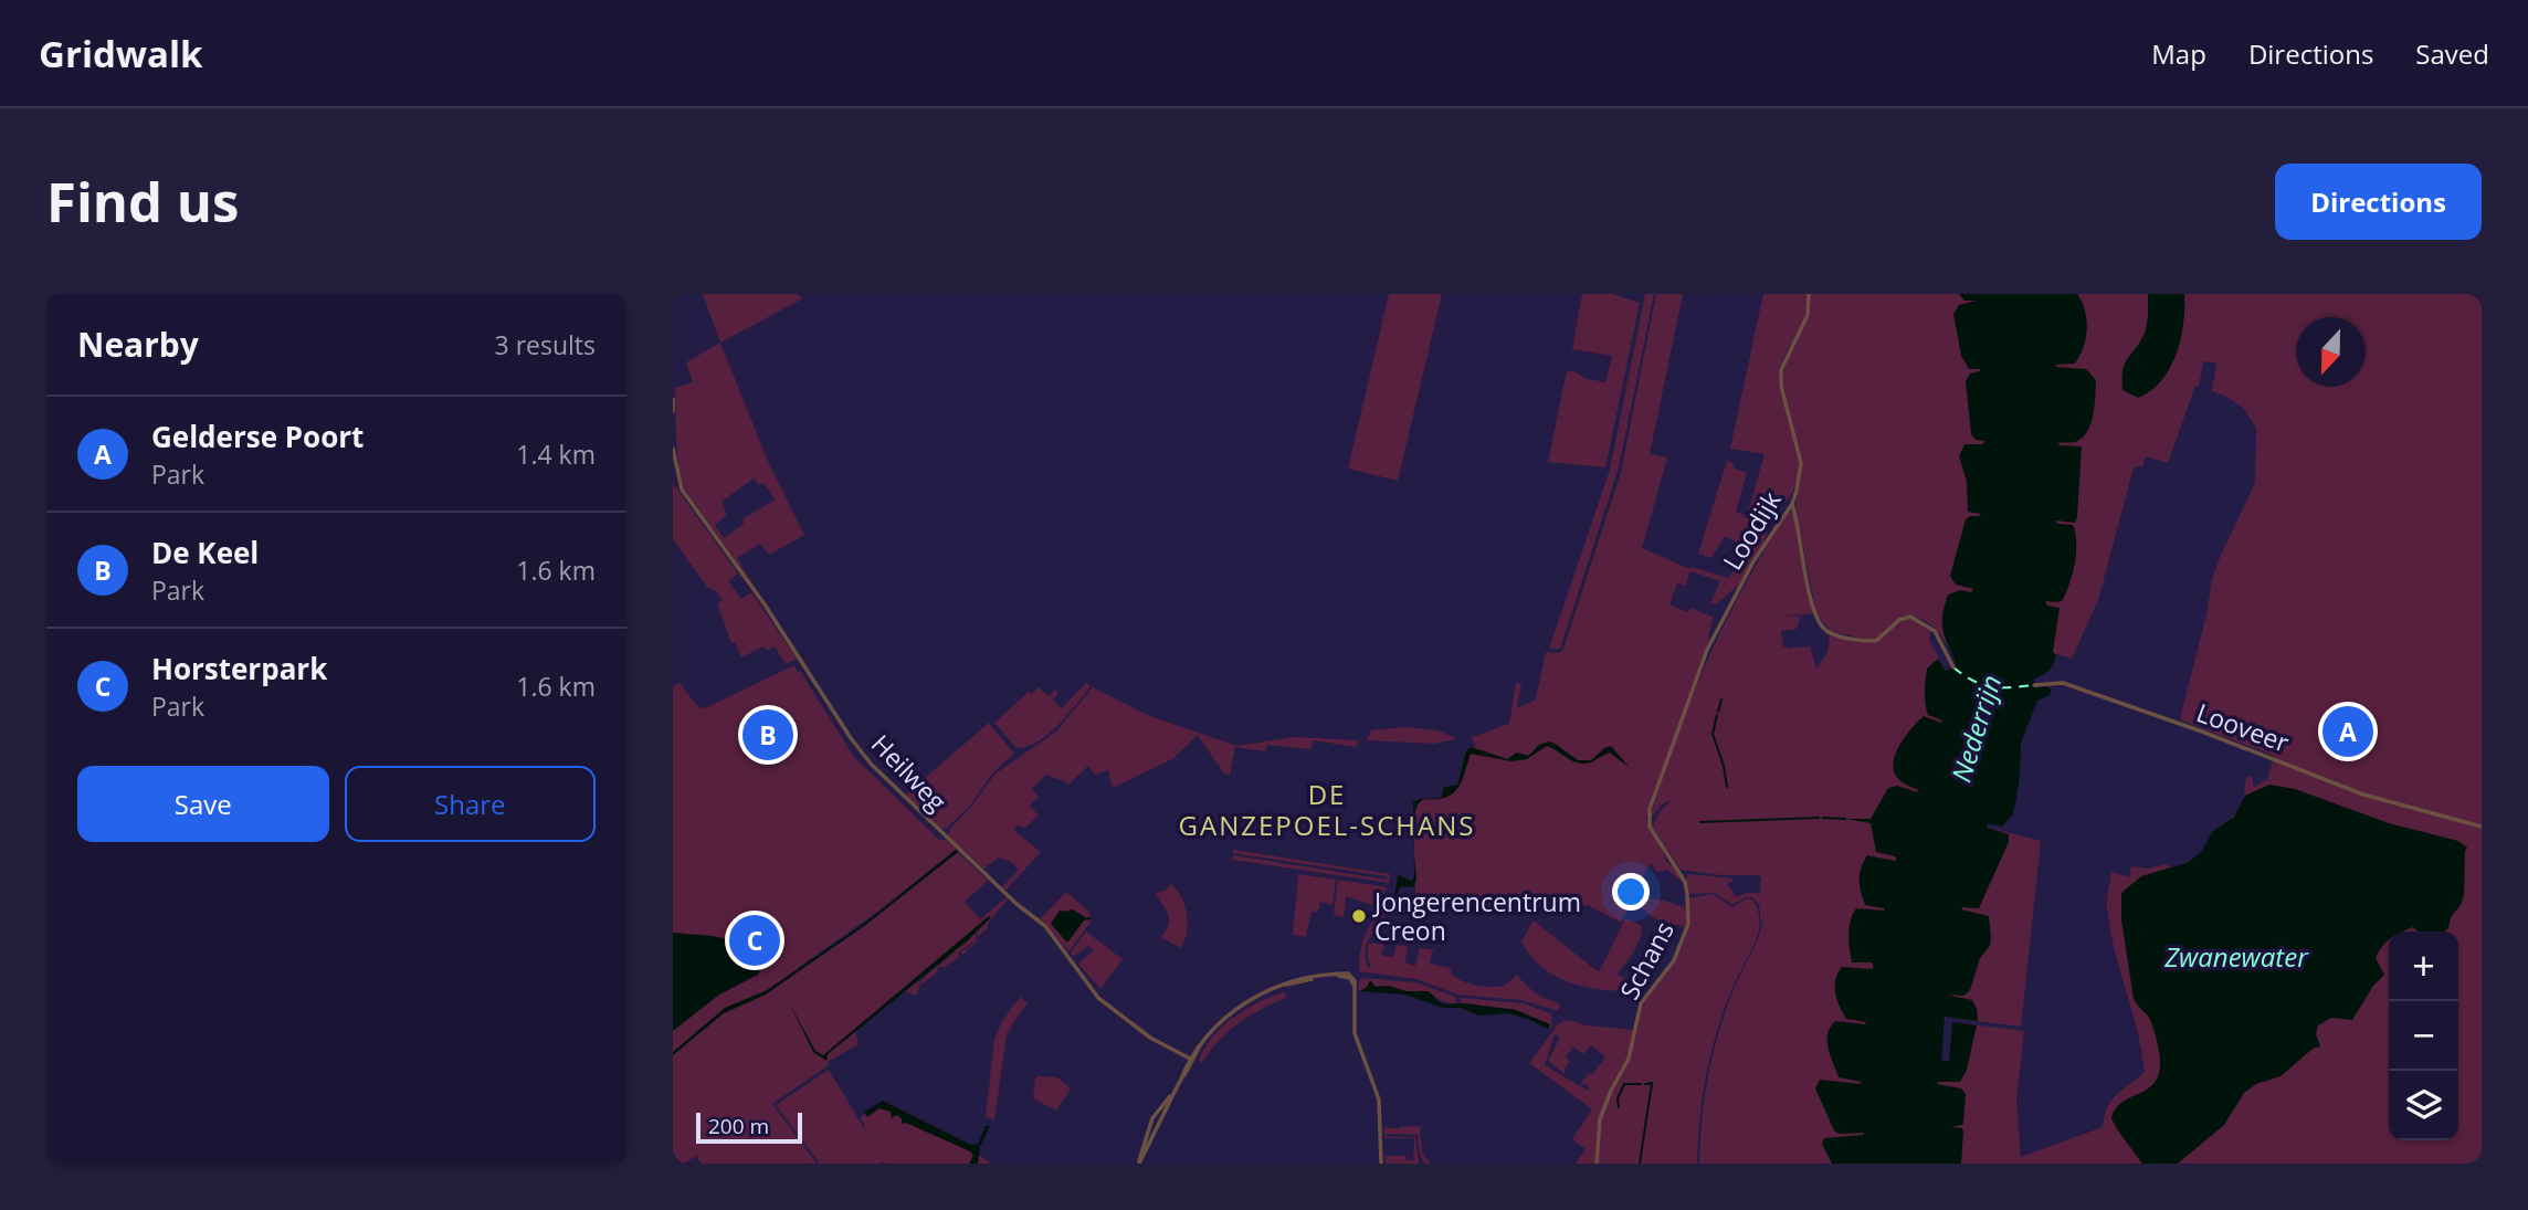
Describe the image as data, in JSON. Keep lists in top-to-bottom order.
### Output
{
  "streets": {
    "street": [
      "Loodijk",
      "Looveer",
      "Heilweg",
      "Schans"
    ]
  },
  "crossings": [
    ["Loodijk", "Schans"]
  ],
  "districts": ["DE GANZEPOEL-SCHANS"],
  "water": ["Nederrijn", "Zwanewater"],
  "places": ["Jongerencentrum Creon"],
  "scale_bar": "200 m",
  "north": "bottom",
  "page": {
    "header": "Gridwalk",
    "nav": ["Map", "Directions", "Saved"],
    "buttons": [
      "Directions",
      ["Save", "Share"]
    ],
    "title": "Find us",
    "heading": ["Nearby", "3 results"],
    "list": [
      {
        "mark": "A",
        "name": "Gelderse Poort",
        "note": "Park",
        "value": "1.4 km"
      },
      {
        "mark": "B",
        "name": "De Keel",
        "note": "Park",
        "value": "1.6 km"
      },
      {
        "mark": "C",
        "name": "Horsterpark",
        "note": "Park",
        "value": "1.6 km"
      }
    ],
    "pins": ["A", "B", "C"],
    "map_buttons": ["+", "−"],
    "scale": "200 m"
  }
}
